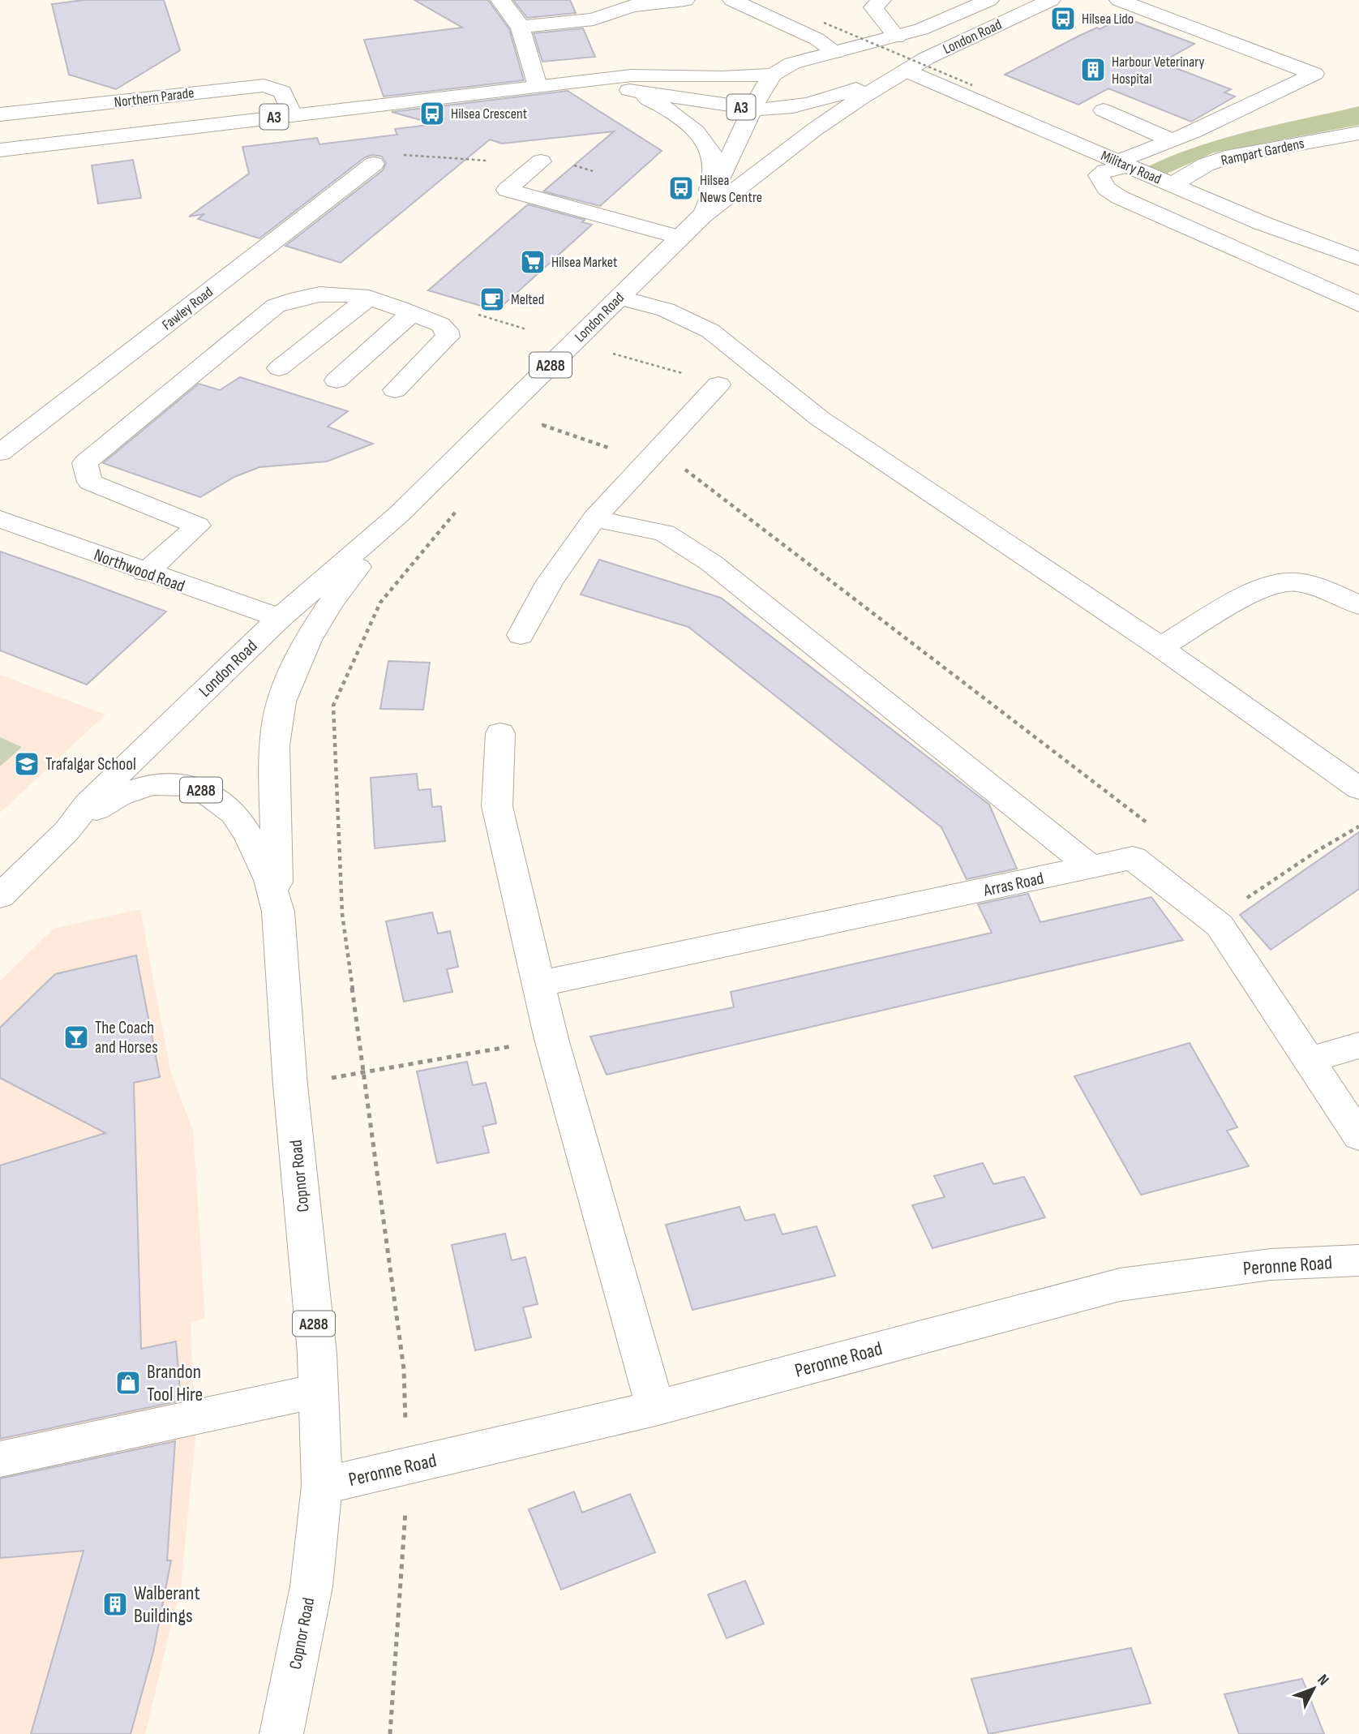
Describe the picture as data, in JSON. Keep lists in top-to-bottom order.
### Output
{
  "streets": {
    "main road": [
      "London Road",
      "Northern Parade",
      "A3",
      "Rampart Gardens",
      "Military Road",
      "Fawley Road",
      "A288",
      "Northwood Road",
      "Arras Road",
      "Copnor Road",
      "Peronne Road"
    ]
  },
  "crossings": [
    ["London Road", "A3"],
    ["London Road", "Military Road"],
    ["London Road", "A288"],
    ["London Road", "Northwood Road"],
    ["London Road", "Copnor Road"],
    ["Northern Parade", "A3"],
    ["Rampart Gardens", "Military Road"],
    ["A288", "Copnor Road"],
    ["Copnor Road", "Peronne Road"]
  ],
  "places": {
    "bus stop": ["Hilsea Lido", "Hilsea Crescent", "Hilsea News Centre"],
    "building": ["Harbour Veterinary Hospital", "Walberant Buildings"],
    "supermarket": ["Hilsea Market"],
    "cafe": ["Melted"],
    "school or university": ["Trafalgar School"],
    "bar": ["The Coach and Horses"],
    "shop": ["Brandon Tool Hire"]
  },
  "north": "top right"
}
